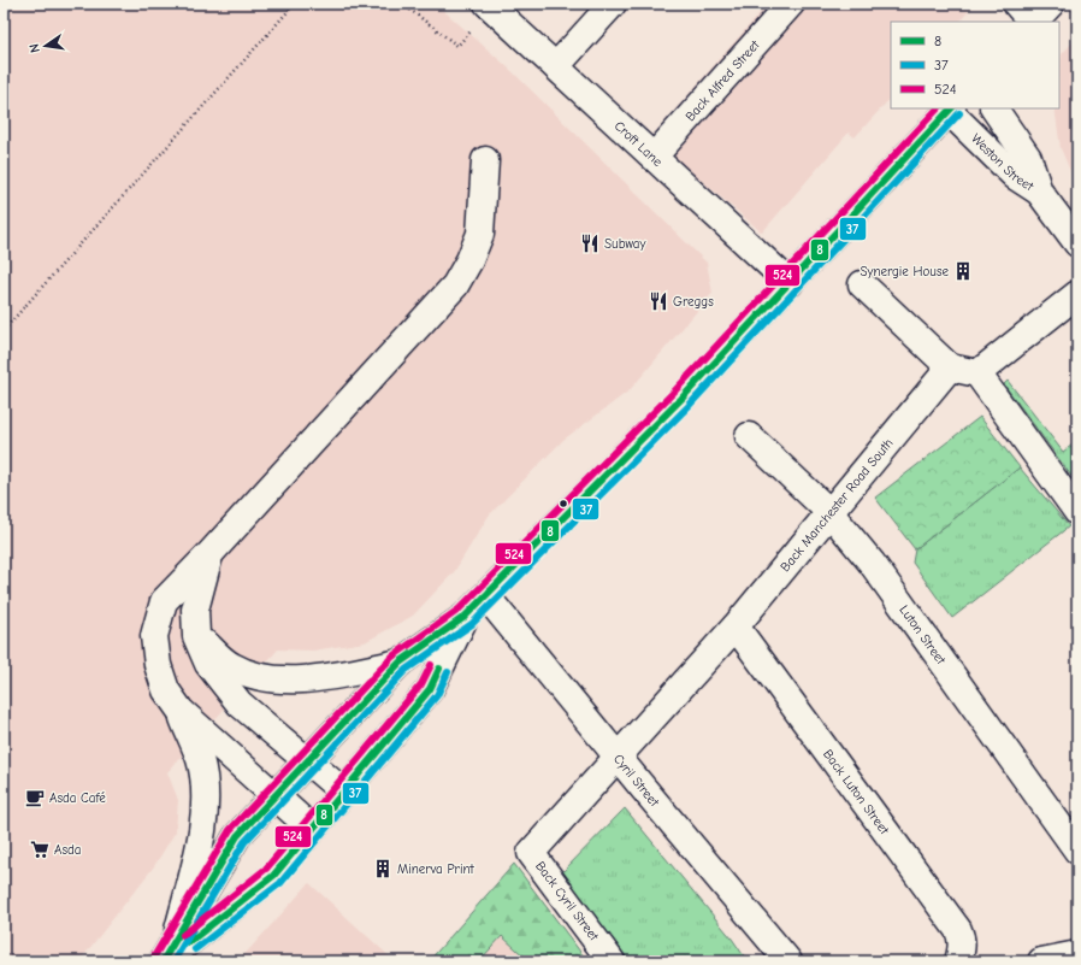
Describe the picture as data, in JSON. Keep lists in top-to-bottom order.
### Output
{
  "streets": {
    "street": [
      "Back Alfred Street",
      "Croft Lane",
      "Weston Street",
      "Back Manchester Road South",
      "Luton Street",
      "Cyril Street",
      "Back Luton Street",
      "Back Cyril Street"
    ]
  },
  "crossings": [
    ["Back Alfred Street", "Croft Lane"],
    ["Back Manchester Road South", "Luton Street"],
    ["Back Manchester Road South", "Cyril Street"],
    ["Back Manchester Road South", "Back Luton Street"],
    ["Back Manchester Road South", "Back Cyril Street"],
    ["Cyril Street", "Back Cyril Street"]
  ],
  "places": {
    "restaurant": ["Subway", "Greggs"],
    "building": ["Synergie House", "Minerva Print"],
    "cafe": ["Asda Café"],
    "supermarket": ["Asda"]
  },
  "lines": ["transit line 8", "transit line 524", "transit line 37"],
  "legend": ["8", "37", "524"],
  "north": "left"
}
